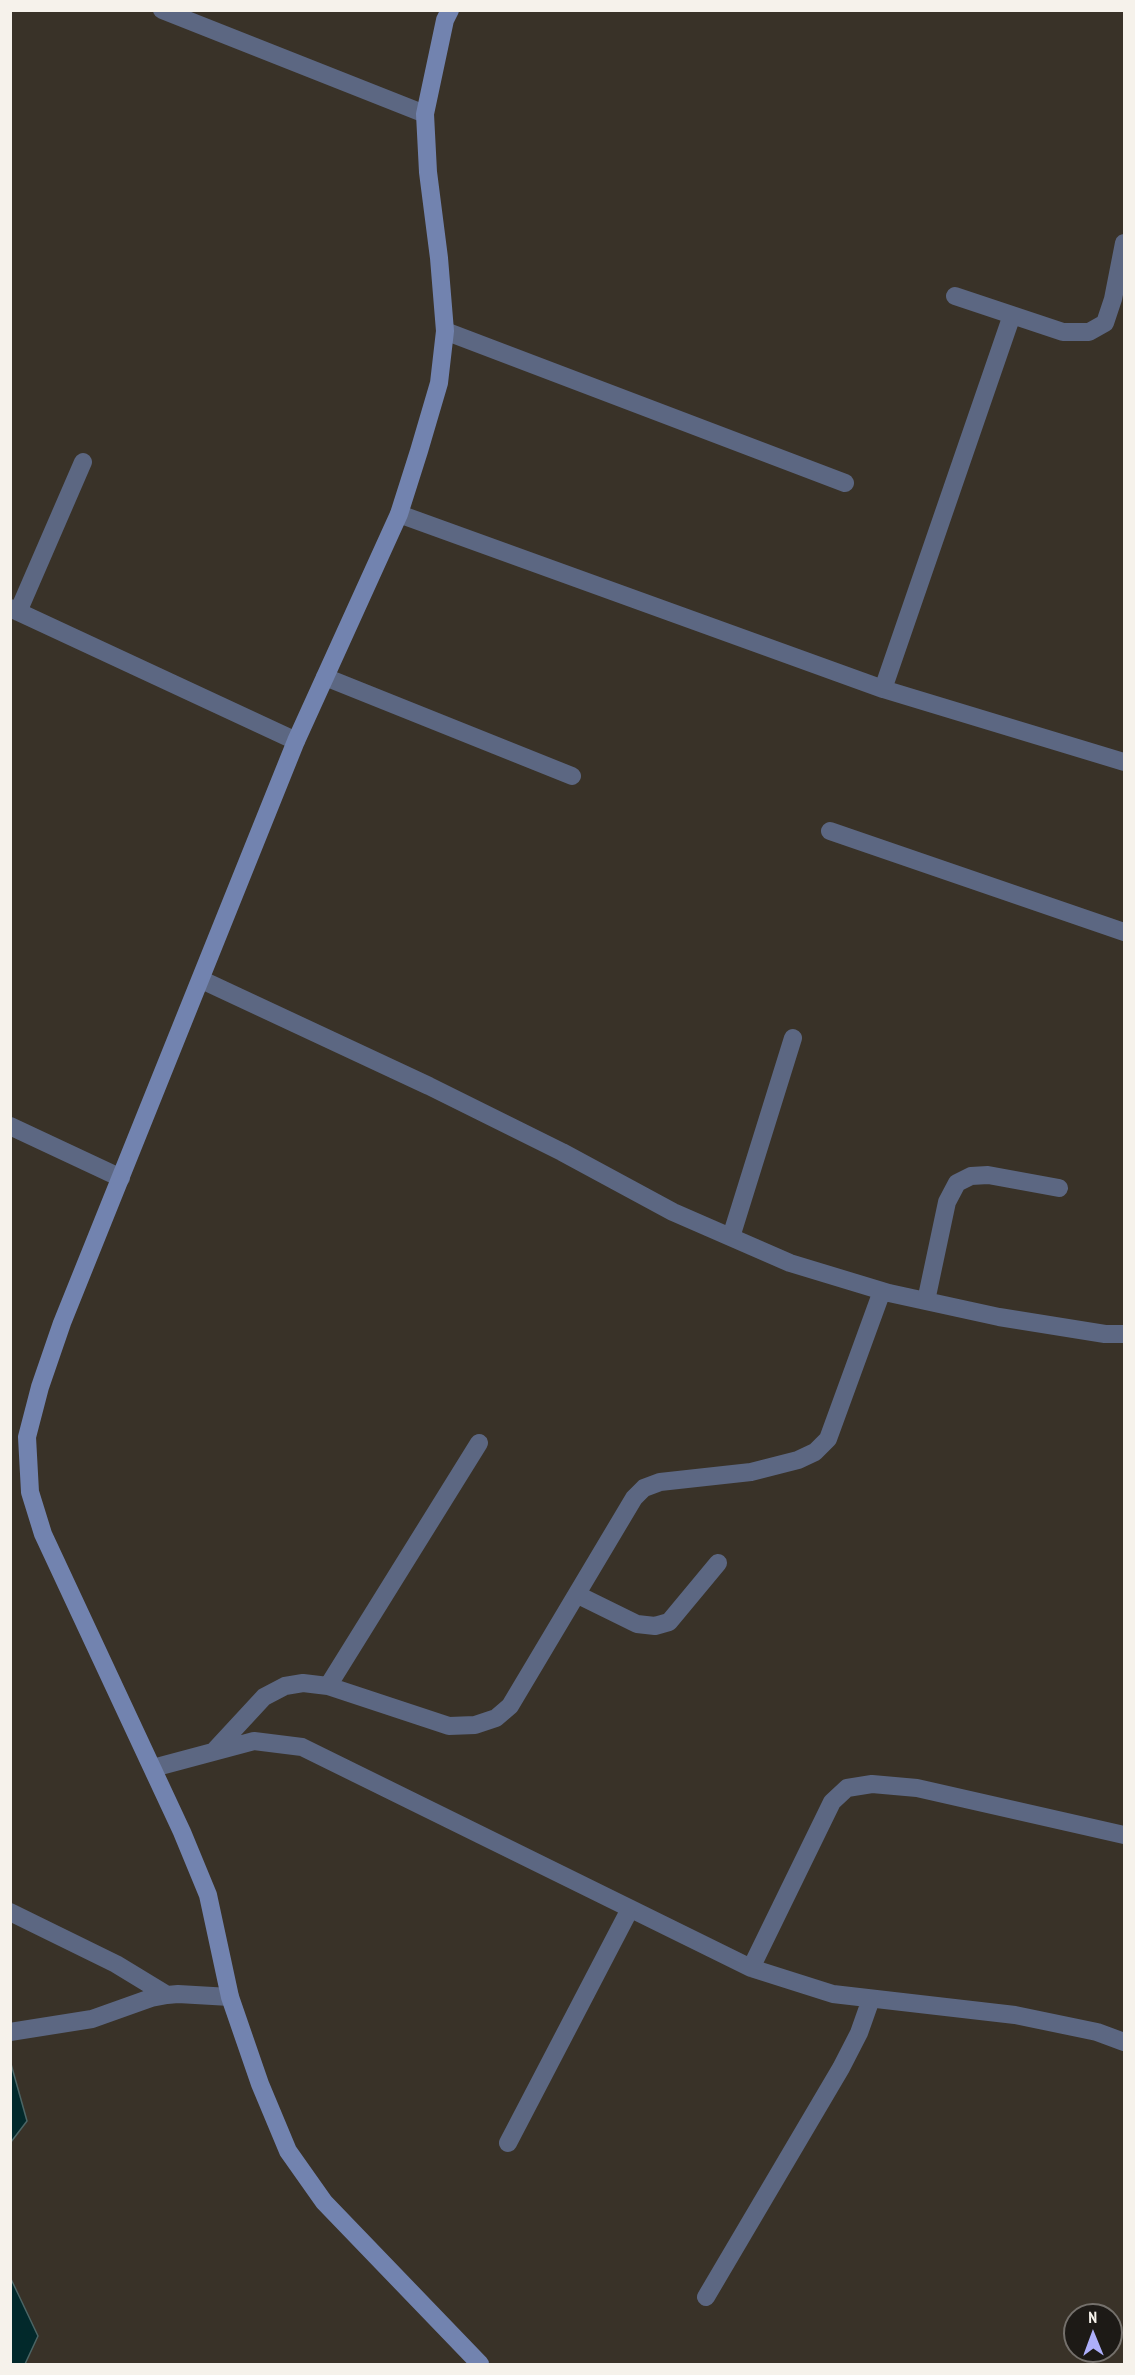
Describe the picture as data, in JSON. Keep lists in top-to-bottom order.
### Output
{
  "north": "top"
}
